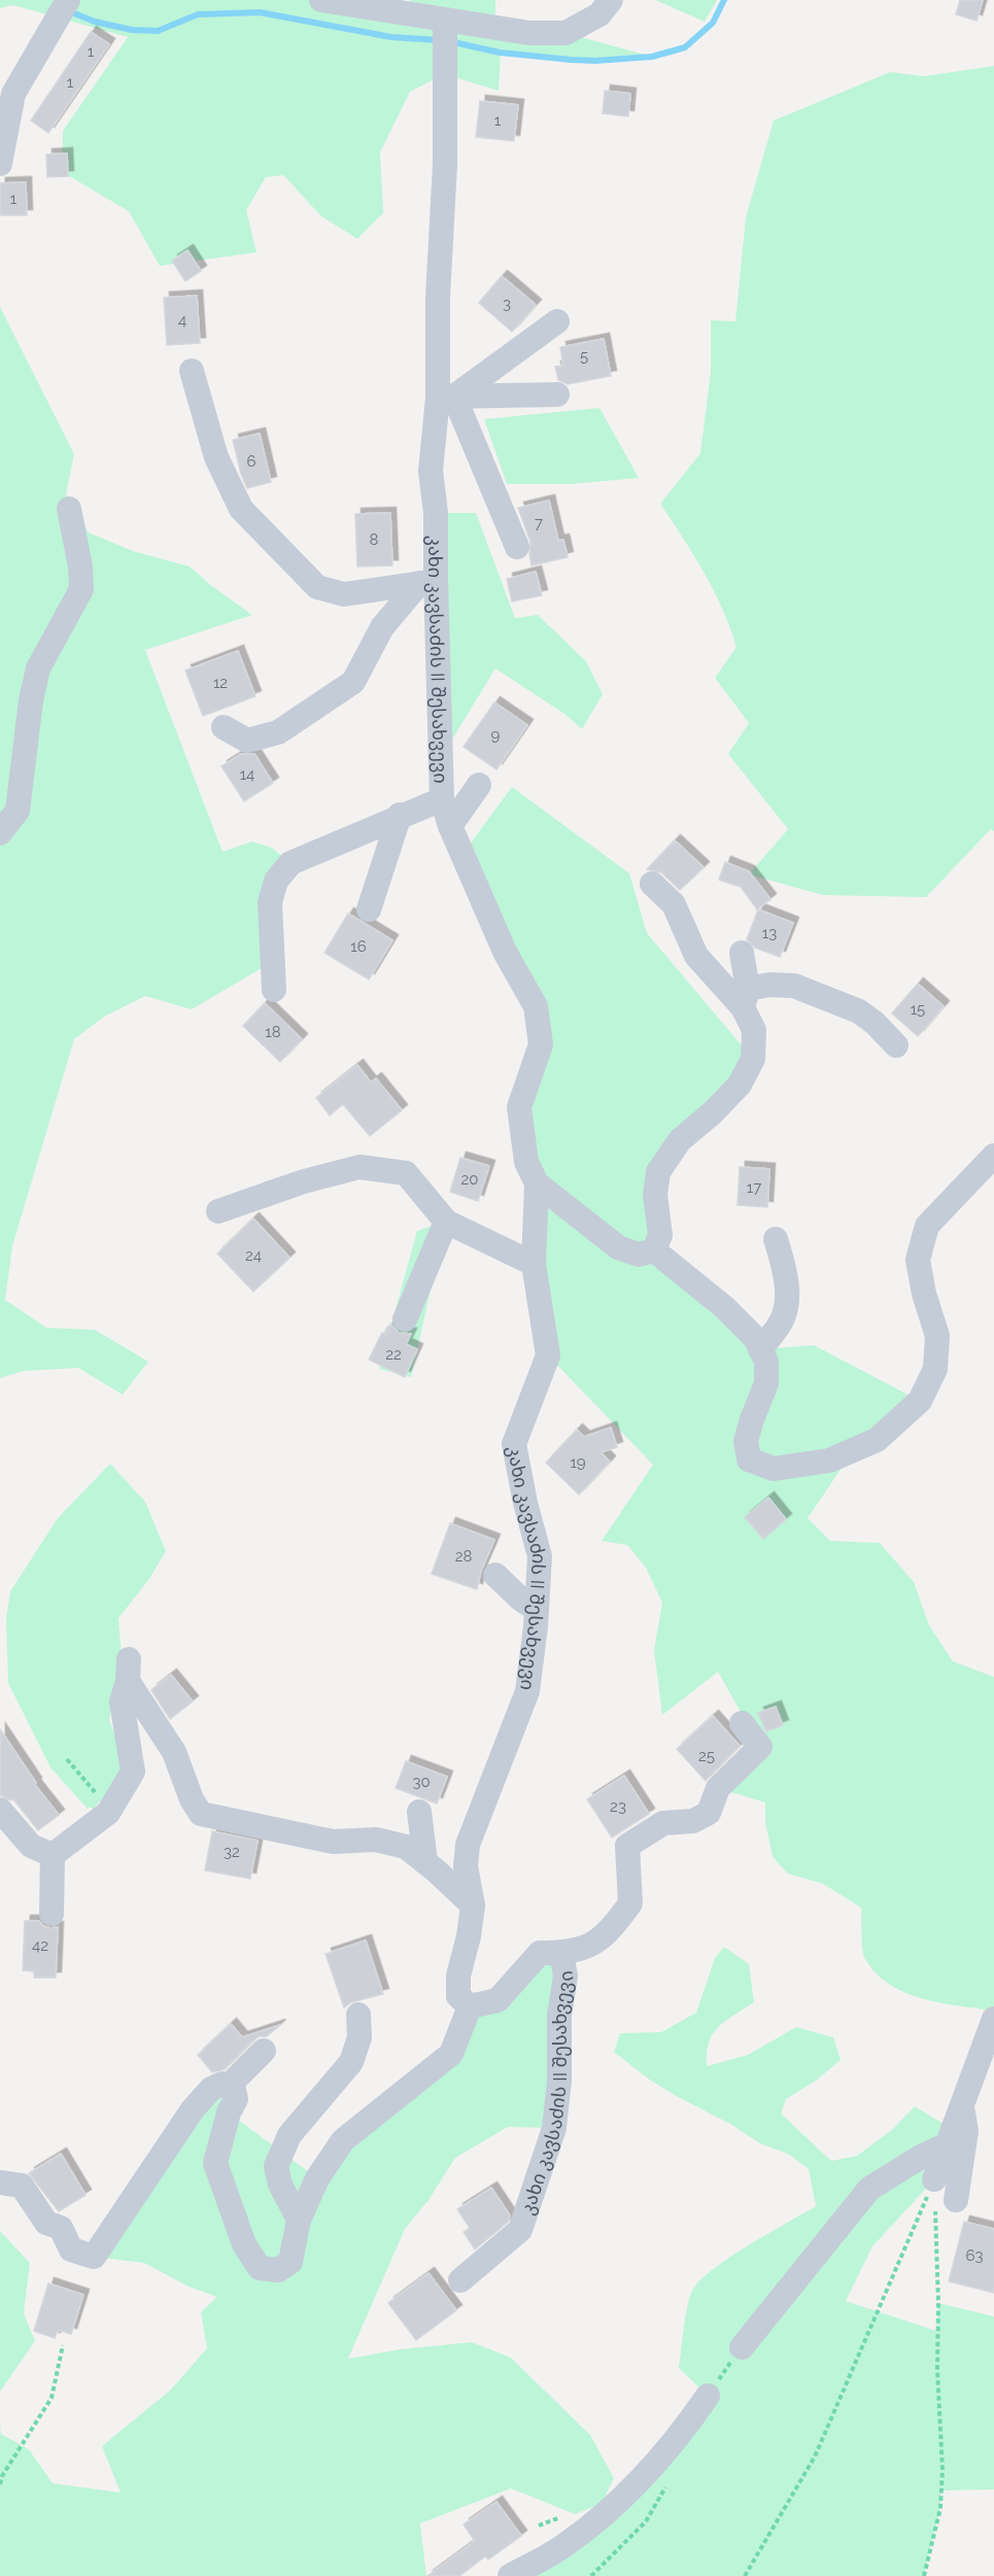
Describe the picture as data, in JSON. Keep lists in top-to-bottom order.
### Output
{
  "streets": {
    "street": ["კახი კავსაძის II შესახვევი"]
  },
  "house_numbers": [
    "1",
    "1",
    "1",
    "1",
    "3",
    "4",
    "5",
    "6",
    "7",
    "8",
    "12",
    "9",
    "14",
    "13",
    "16",
    "15",
    "18",
    "20",
    "17",
    "24",
    "22",
    "19",
    "28",
    "25",
    "30",
    "23",
    "32",
    "42",
    "63"
  ]
}
